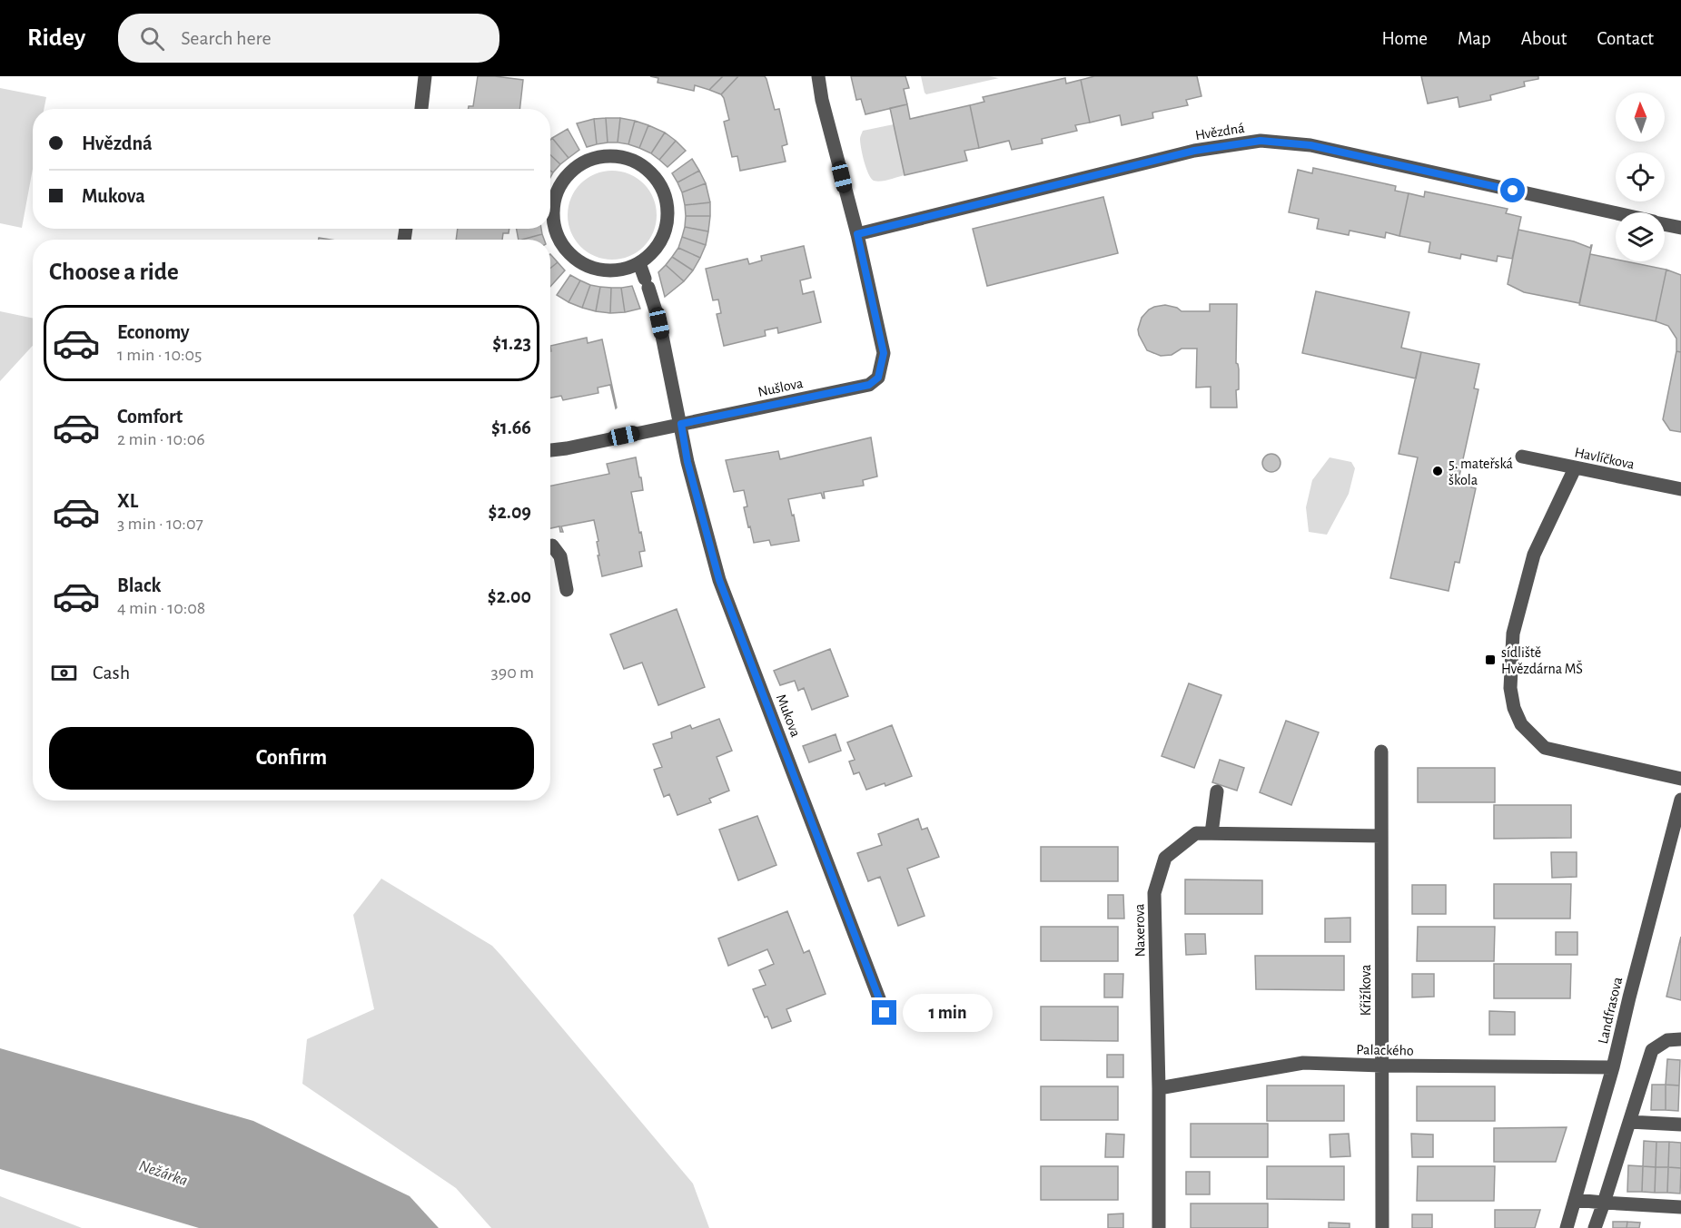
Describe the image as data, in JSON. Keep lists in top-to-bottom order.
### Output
{
  "streets": {
    "street": [
      "Hvězdná",
      "Nušlova",
      "Havlíčkova",
      "Mukova",
      "Naxerova",
      "Křižíkova",
      "Landfrasova",
      "Palackého"
    ]
  },
  "crossings": [
    ["Hvězdná", "Nušlova"],
    ["Nušlova", "Mukova"],
    ["Naxerova", "Křižíkova"],
    ["Naxerova", "Palackého"],
    ["Křižíkova", "Palackého"],
    ["Landfrasova", "Palackého"]
  ],
  "water": ["Nežárka"],
  "places": {
    "other": ["5. mateřská škola"],
    "transit": ["sídliště Hvězdárna MŠ"]
  },
  "north": "top",
  "page": {
    "header": "Ridey",
    "search": "Search here",
    "nav": [
      "Home",
      "Map",
      "About",
      "Contact"
    ],
    "banner": ["Hvězdná", "Mukova"],
    "heading": "Choose a ride",
    "list": [
      {
        "name": "Economy",
        "note": "1 min · 10:05",
        "value": "$1.23"
      },
      {
        "name": "Comfort",
        "note": "2 min · 10:06",
        "value": "$1.66"
      },
      {
        "name": "XL",
        "note": "3 min · 10:07",
        "value": "$2.09"
      },
      {
        "name": "Black",
        "note": "4 min · 10:08",
        "value": "$2.00"
      }
    ],
    "pay": ["Cash", "390 m"],
    "buttons": "Confirm",
    "bubble": "1 min"
  }
}
